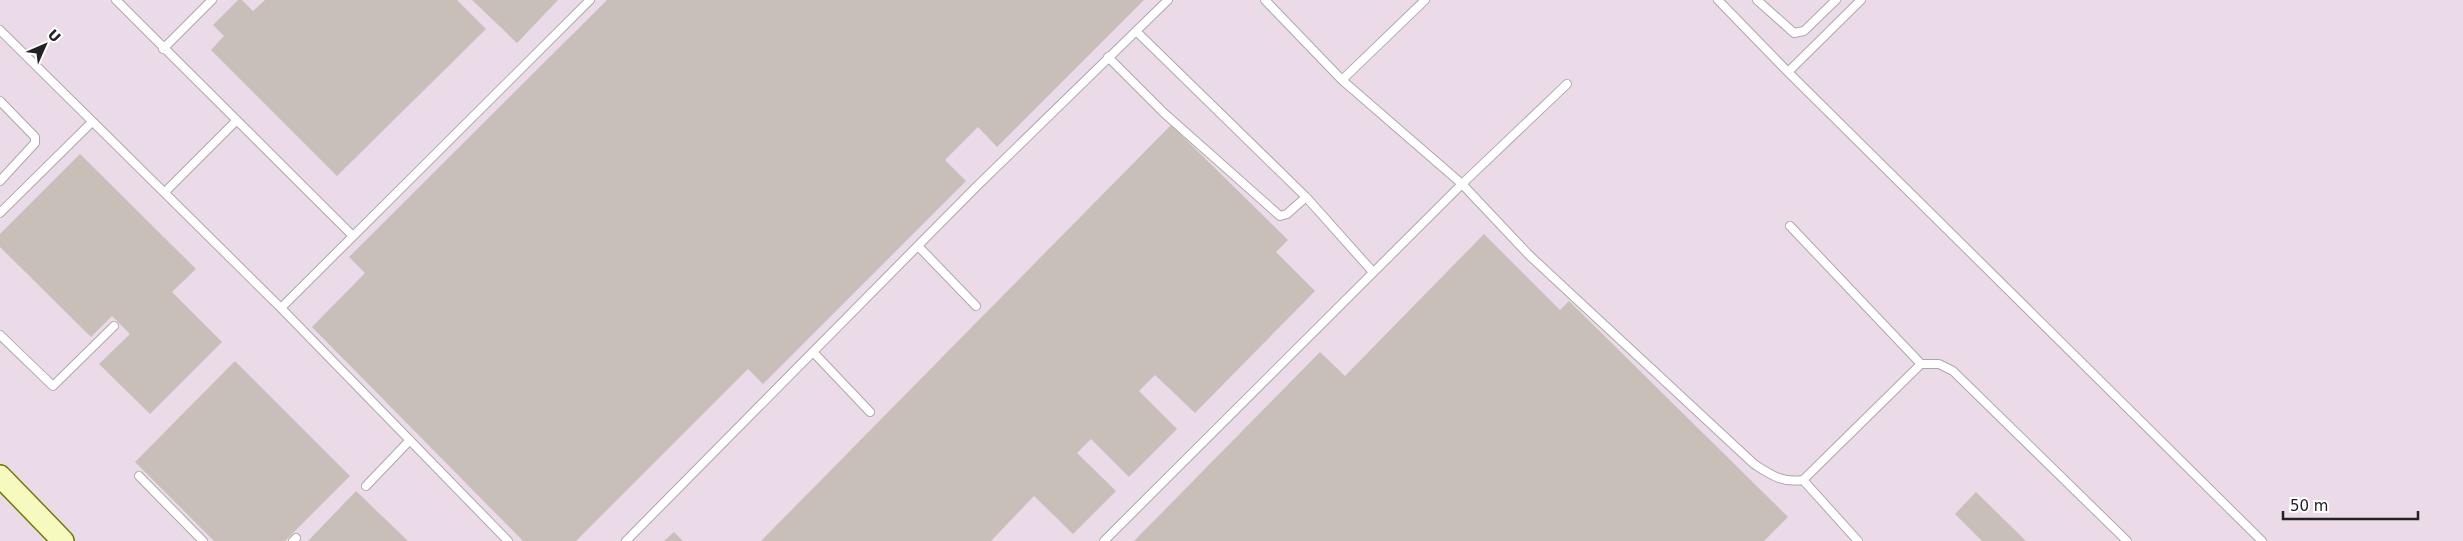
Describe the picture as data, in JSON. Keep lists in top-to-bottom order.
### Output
{
  "scale_bar": "50 m",
  "north": "top right"
}
